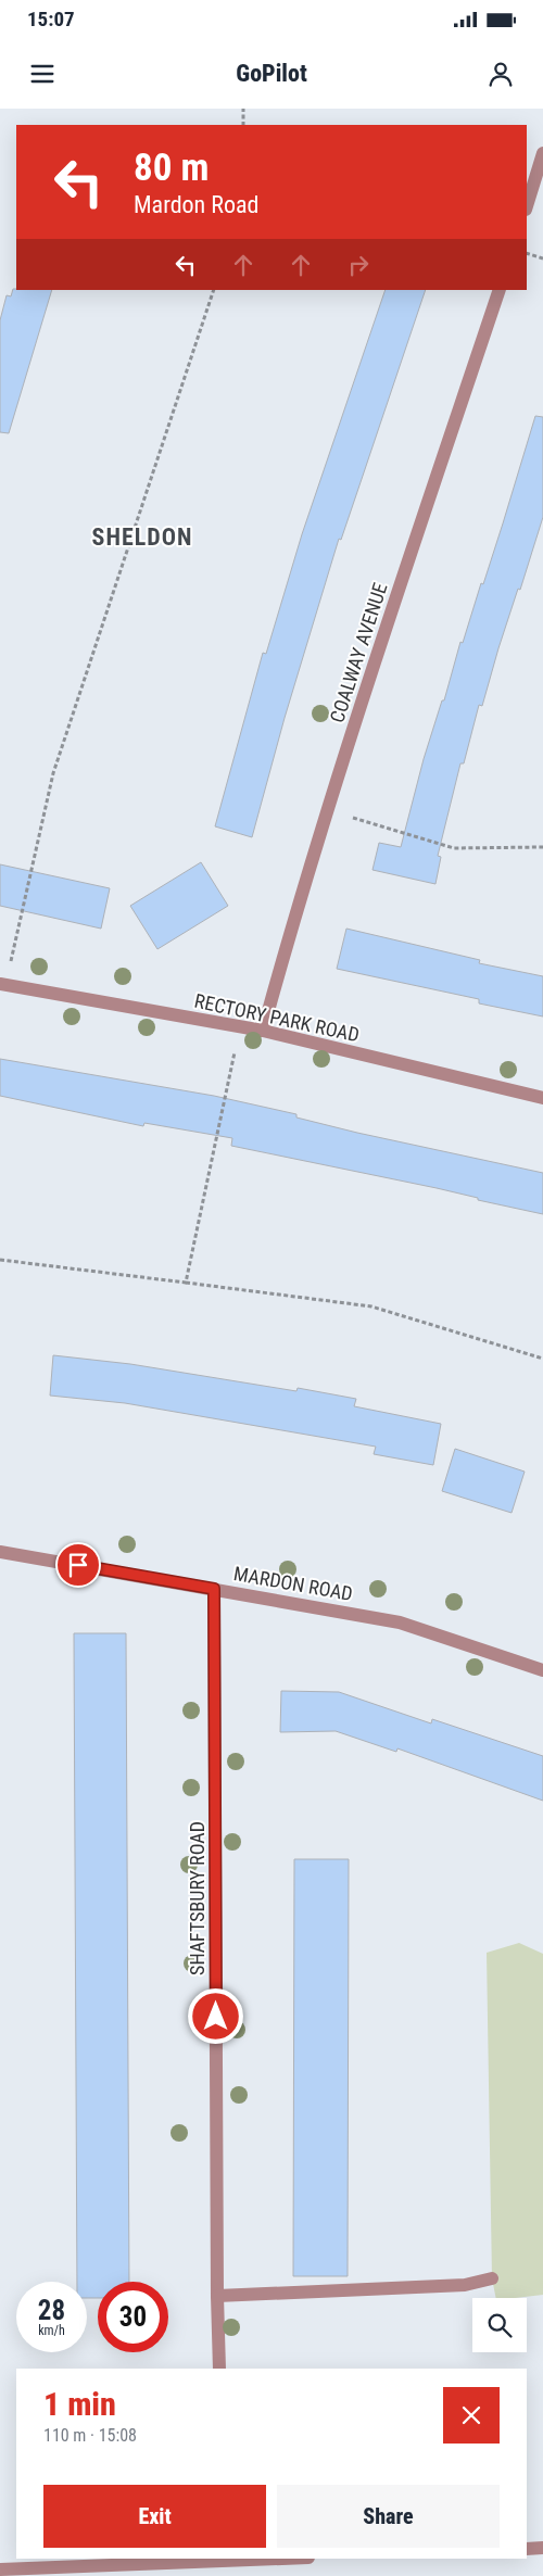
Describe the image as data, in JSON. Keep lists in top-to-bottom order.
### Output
{
  "streets": {
    "street": [
      "COALWAY AVENUE",
      "RECTORY PARK ROAD",
      "MARDON ROAD",
      "SHAFTSBURY ROAD"
    ]
  },
  "crossings": [
    ["COALWAY AVENUE", "RECTORY PARK ROAD"],
    ["MARDON ROAD", "SHAFTSBURY ROAD"]
  ],
  "districts": ["SHELDON"],
  "page": {
    "status": "15:07",
    "header": "GoPilot",
    "turn": ["80 m", "Mardon Road"],
    "speed": "28 km/h",
    "limit": "30",
    "heading": ["1 min", "110 m · 15:08"],
    "buttons": ["Exit", "Share"]
  }
}
